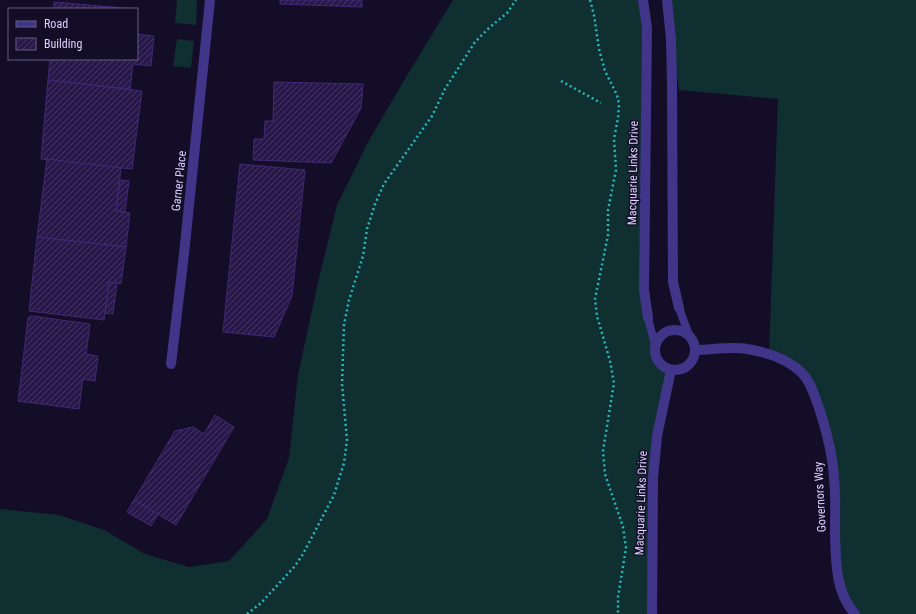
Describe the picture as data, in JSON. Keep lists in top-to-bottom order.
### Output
{
  "streets": {
    "street": ["Macquarie Links Drive", "Garner Place", "Governors Way"]
  },
  "crossings": [
    ["Macquarie Links Drive", "Governors Way"]
  ],
  "legend": ["Road", "Building"]
}
